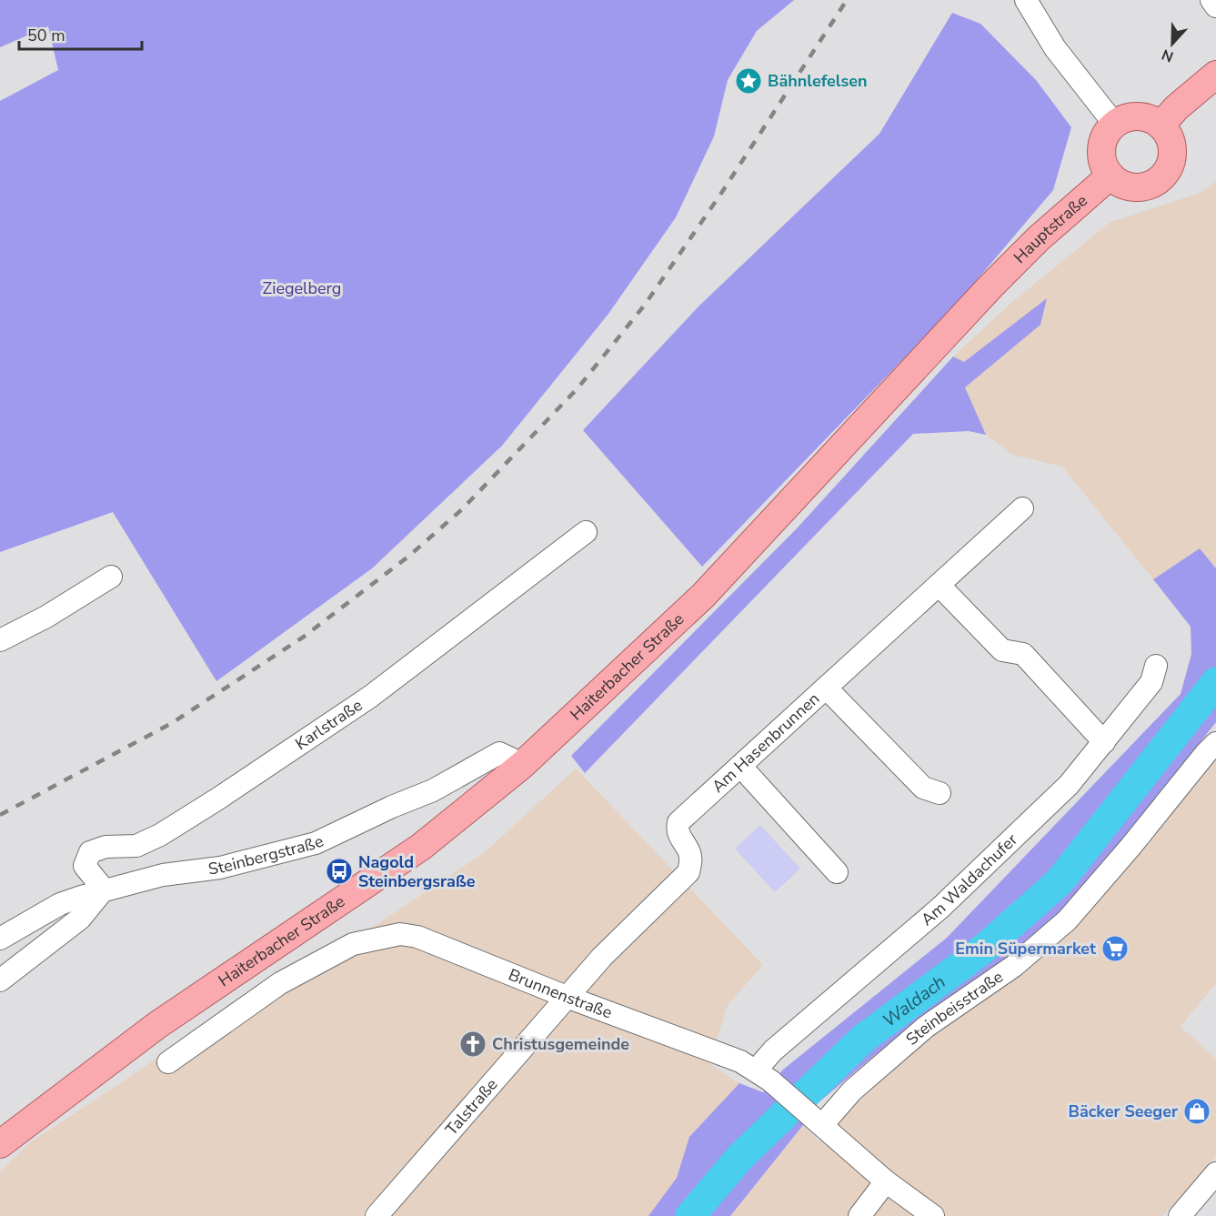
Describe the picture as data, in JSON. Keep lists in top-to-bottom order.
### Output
{
  "streets": {
    "main road": ["Hauptstraße", "Haiterbacher Straße"],
    "street": [
      "Karlstraße",
      "Am Hasenbrunnen",
      "Steinbergstraße",
      "Am Waldachufer",
      "Brunnenstraße",
      "Steinbeisstraße",
      "Talstraße"
    ]
  },
  "crossings": [
    ["Hauptstraße", "Haiterbacher Straße"],
    ["Haiterbacher Straße", "Steinbergstraße"],
    ["Karlstraße", "Steinbergstraße"],
    ["Am Hasenbrunnen", "Brunnenstraße"],
    ["Am Hasenbrunnen", "Talstraße"],
    ["Am Waldachufer", "Brunnenstraße"],
    ["Brunnenstraße", "Steinbeisstraße"],
    ["Brunnenstraße", "Talstraße"]
  ],
  "water": ["Waldach"],
  "parks": ["Ziegelberg"],
  "places": {
    "place": ["Bähnlefelsen"],
    "bus stop": ["Nagold Steinbergsraße"],
    "supermarket": ["Emin Süpermarket"],
    "church": ["Christusgemeinde"],
    "shop": ["Bäcker Seeger"]
  },
  "scale_bar": "50 m",
  "north": "bottom"
}
